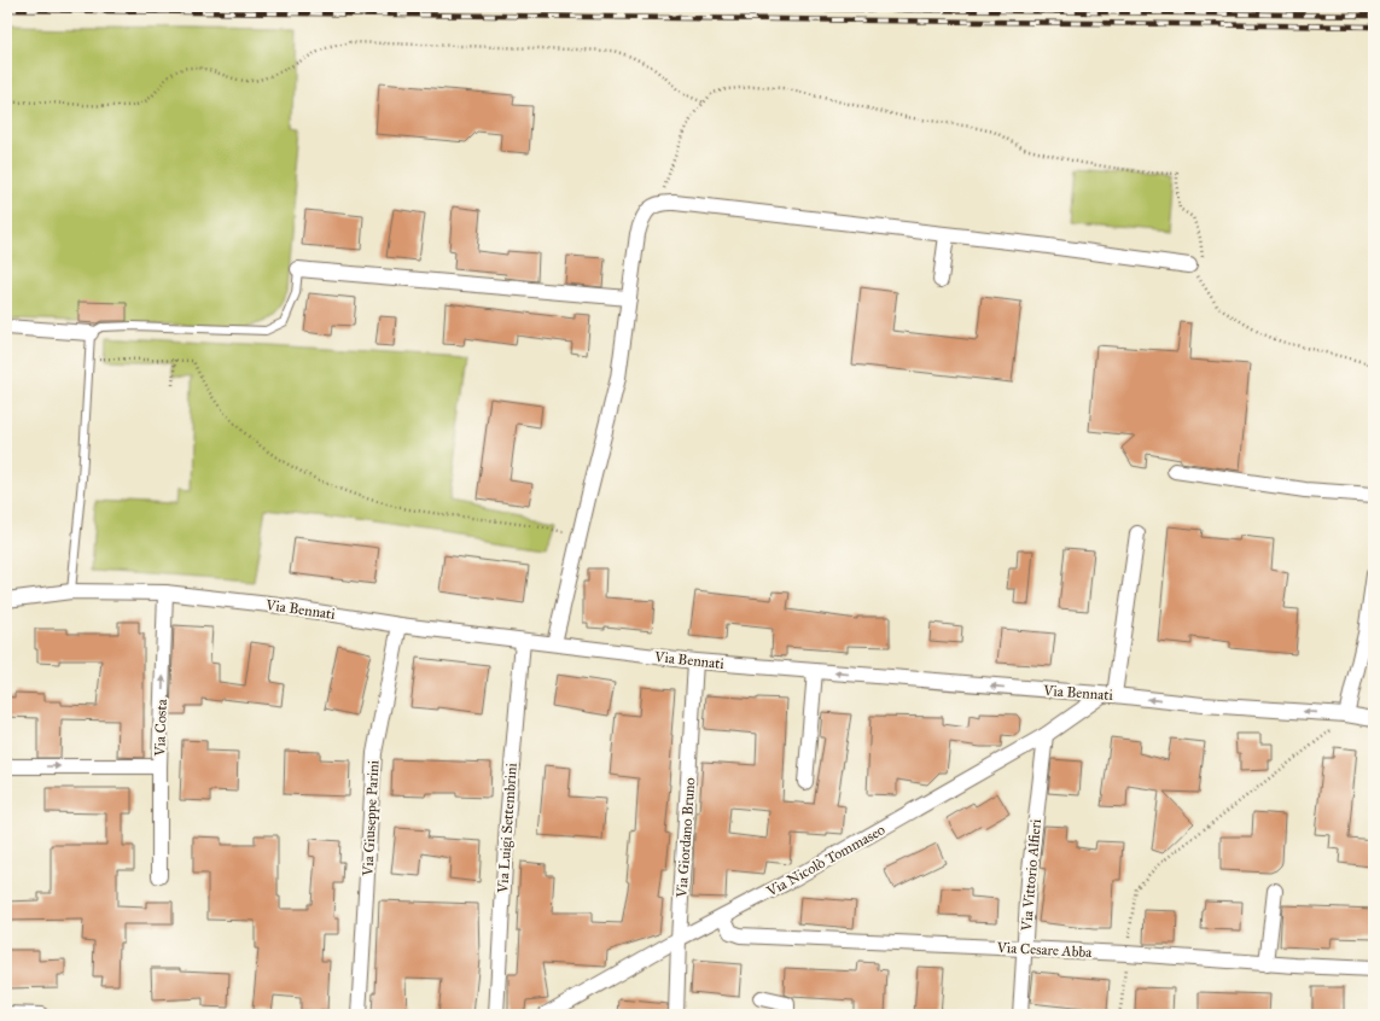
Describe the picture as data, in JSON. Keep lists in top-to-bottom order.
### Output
{
  "streets": {
    "street": [
      "Via Bennati",
      "Via Costa",
      "Via Giuseppe Parini",
      "Via Luigi Settembrini",
      "Via Giordano Bruno",
      "Via Nicolò Tommaseo",
      "Via Vittorio Alfieri",
      "Via Cesare Abba"
    ]
  },
  "crossings": [
    ["Via Bennati", "Via Costa"],
    ["Via Bennati", "Via Giuseppe Parini"],
    ["Via Bennati", "Via Luigi Settembrini"],
    ["Via Bennati", "Via Giordano Bruno"],
    ["Via Bennati", "Via Nicolò Tommaseo"],
    ["Via Giordano Bruno", "Via Nicolò Tommaseo"],
    ["Via Nicolò Tommaseo", "Via Vittorio Alfieri"],
    ["Via Nicolò Tommaseo", "Via Cesare Abba"],
    ["Via Vittorio Alfieri", "Via Cesare Abba"]
  ],
  "one_way": ["Via Bennati"]
}
